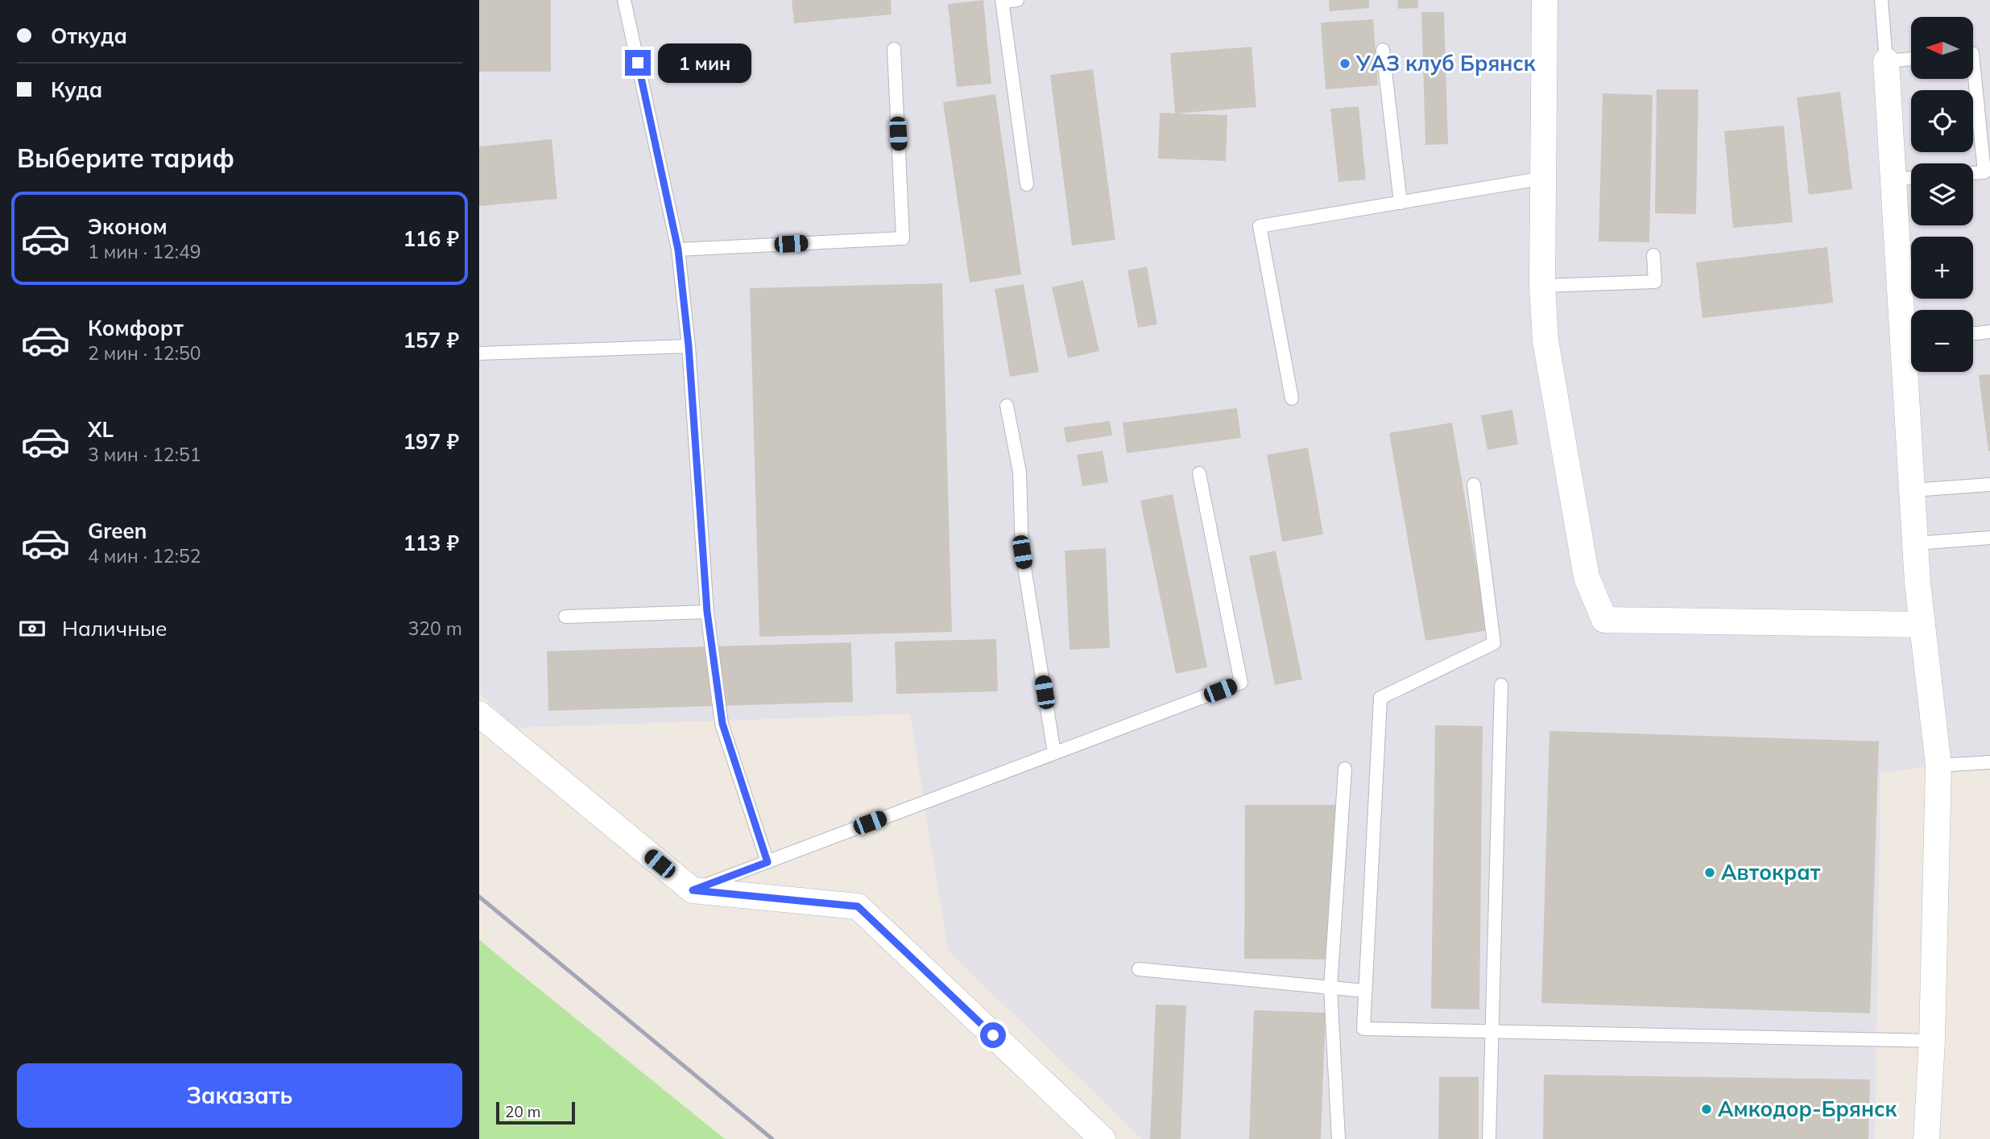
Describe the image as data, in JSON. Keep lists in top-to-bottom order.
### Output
{
  "places": ["УАЗ клуб Брянск", "Автократ", "Амкодор-Брянск"],
  "scale_bar": "20 m",
  "north": "left",
  "page": {
    "banner": ["Откуда", "Куда"],
    "map_buttons": ["+", "−"],
    "bubble": "1 мин",
    "heading": "Выберите тариф",
    "list": [
      {
        "name": "Эконом",
        "note": "1 мин · 12:49",
        "value": "116 ₽"
      },
      {
        "name": "Комфорт",
        "note": "2 мин · 12:50",
        "value": "157 ₽"
      },
      {
        "name": "XL",
        "note": "3 мин · 12:51",
        "value": "197 ₽"
      },
      {
        "name": "Green",
        "note": "4 мин · 12:52",
        "value": "113 ₽"
      }
    ],
    "pay": ["Наличные", "320 m"],
    "buttons": "Заказать",
    "scale": "20 m"
  }
}
